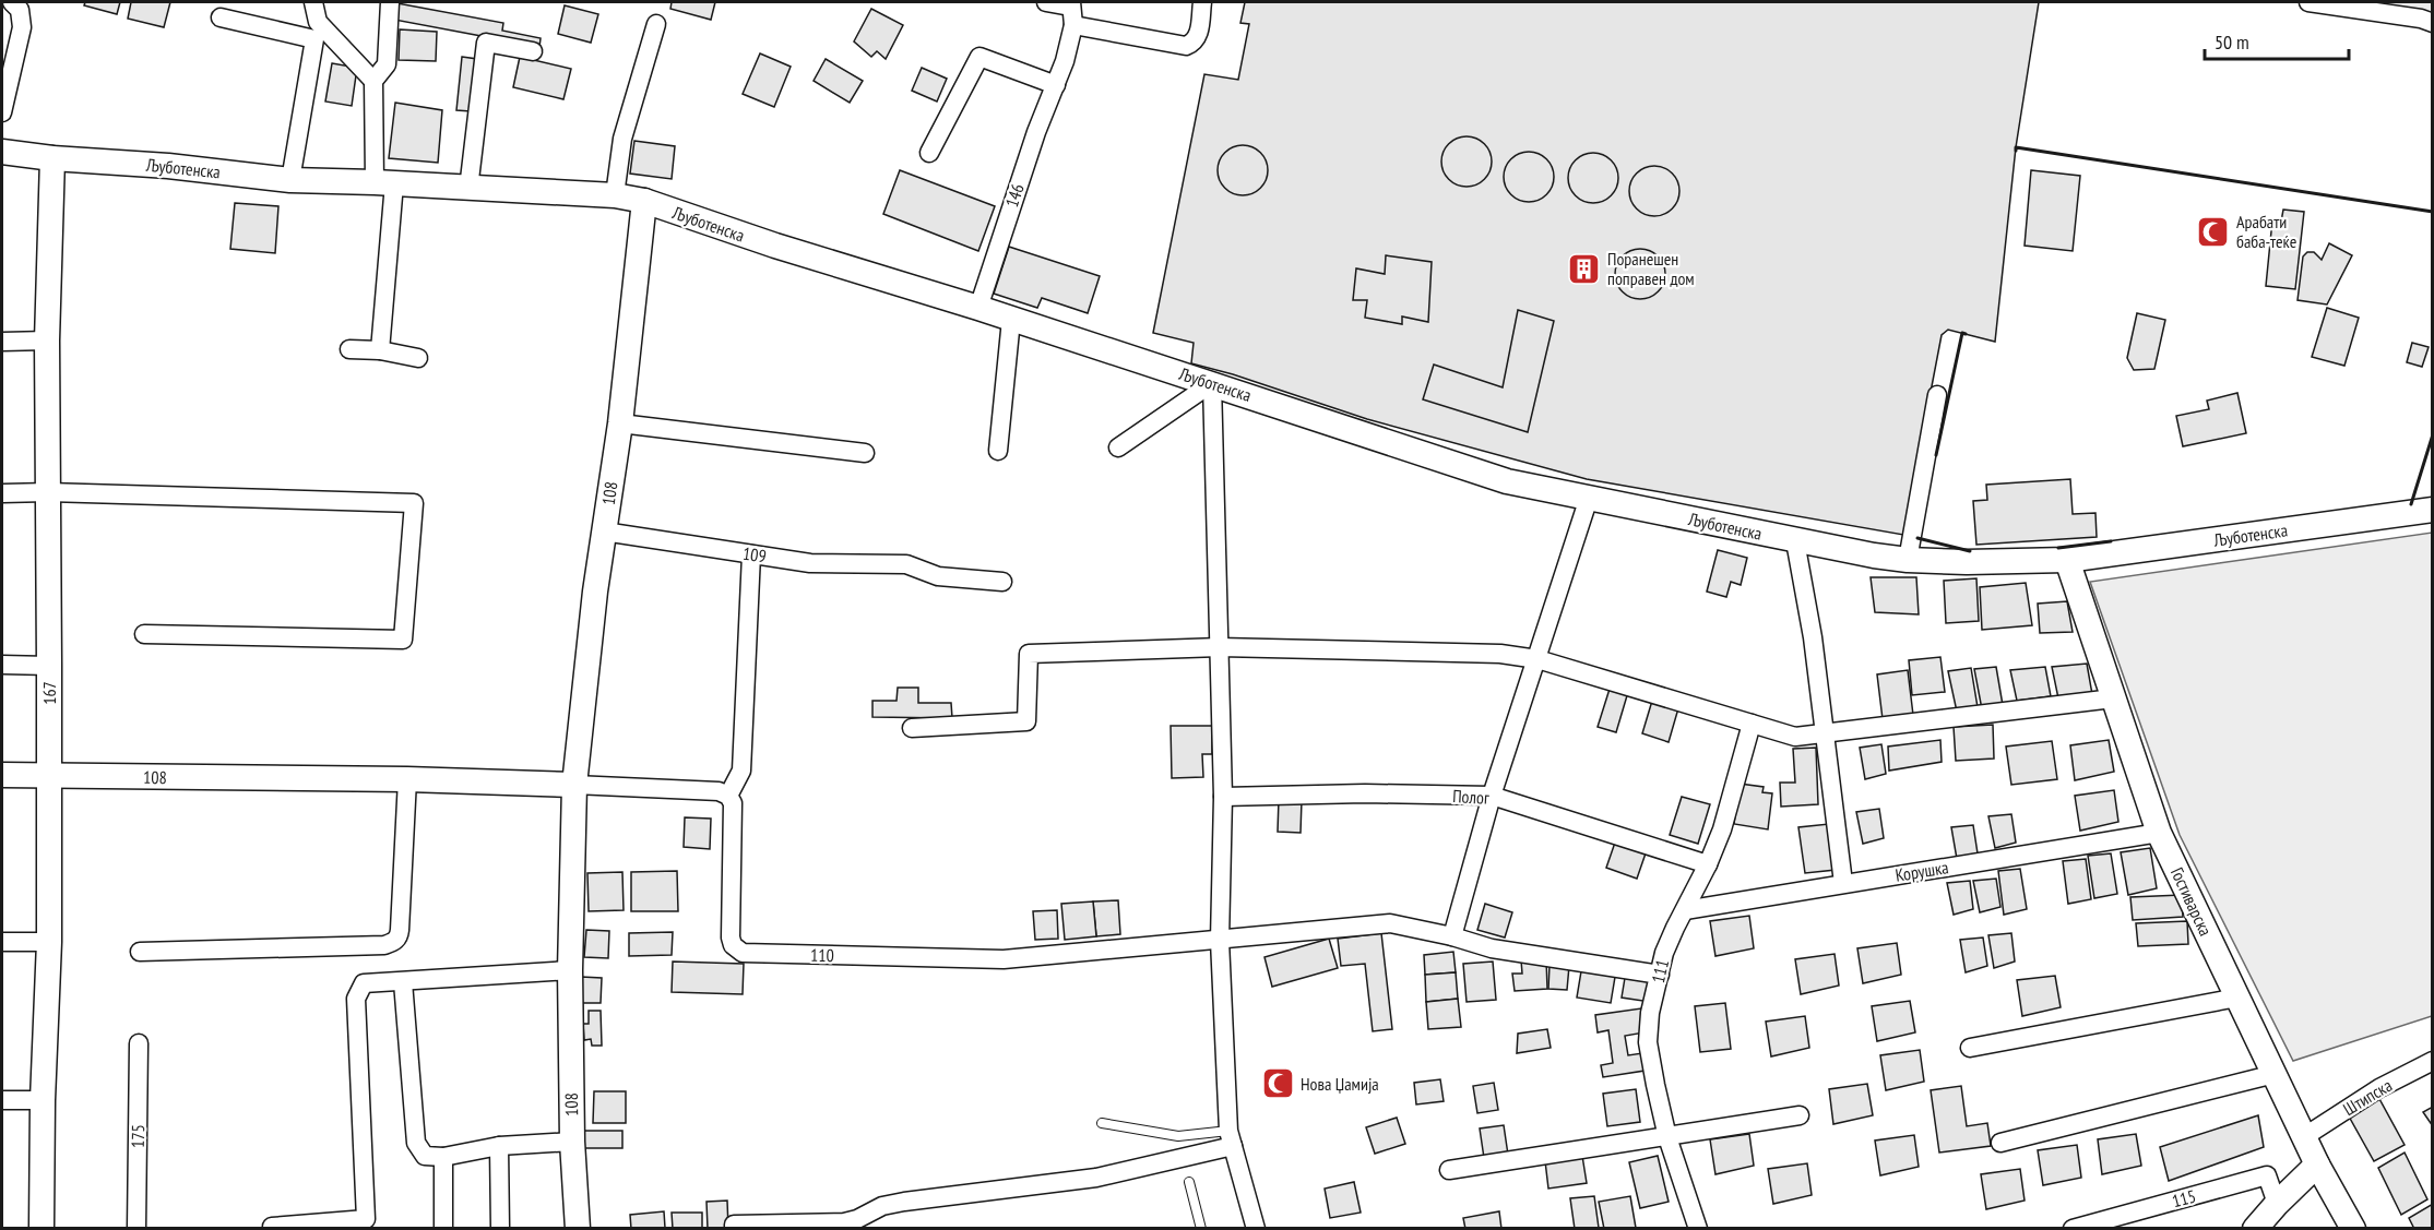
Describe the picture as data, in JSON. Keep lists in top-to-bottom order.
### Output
{
  "streets": {
    "street": [
      "Љуботенска",
      "146",
      "108",
      "109",
      "167",
      "Полог",
      "Корушка",
      "Гостиварска",
      "110",
      "111",
      "Штипска",
      "175",
      "115"
    ]
  },
  "crossings": [
    ["Љуботенска", "146"],
    ["Љуботенска", "108"],
    ["Љуботенска", "167"],
    ["Љуботенска", "Гостиварска"],
    ["108", "109"],
    ["108", "167"],
    ["Полог", "111"],
    ["Корушка", "Гостиварска"],
    ["Корушка", "111"],
    ["Гостиварска", "Штипска"]
  ],
  "places": {
    "mosque": ["Арабати баба-теќе", "Нова Џамија"],
    "building": ["Поранешен поправен дом"]
  },
  "scale_bar": "50 m"
}
